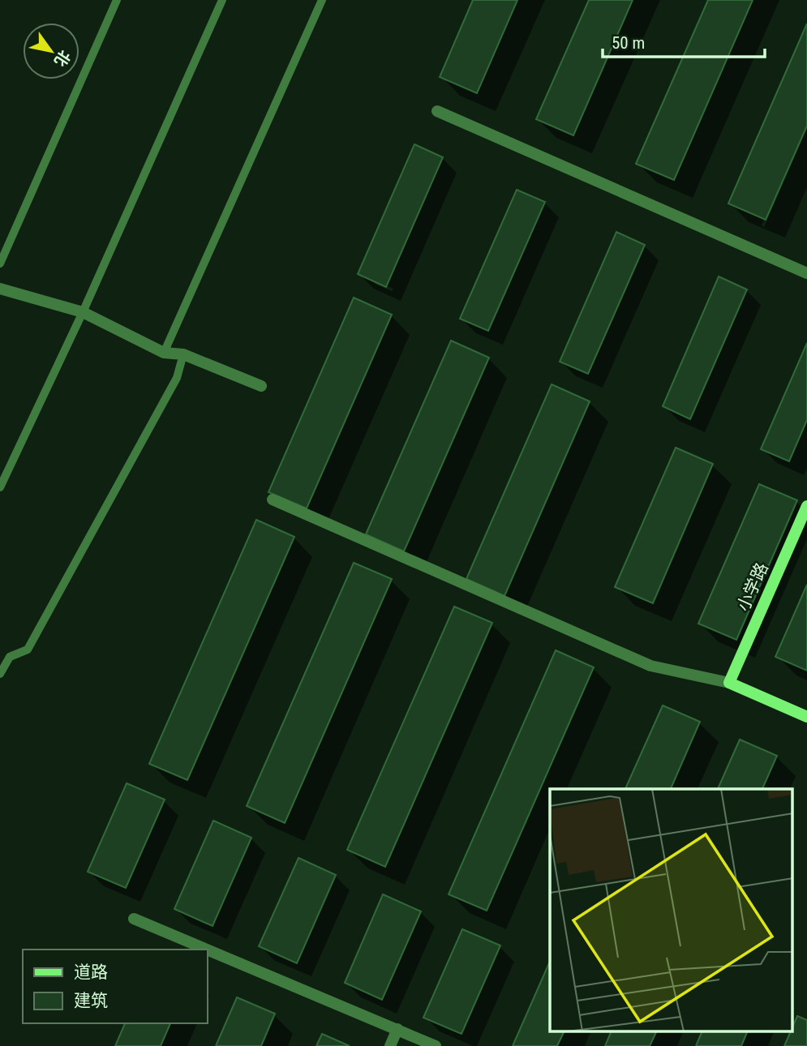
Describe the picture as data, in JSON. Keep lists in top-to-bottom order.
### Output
{
  "streets": {
    "street": ["小学路"]
  },
  "legend": ["道路", "建筑"],
  "scale_bar": "50 m",
  "north": "bottom right"
}
